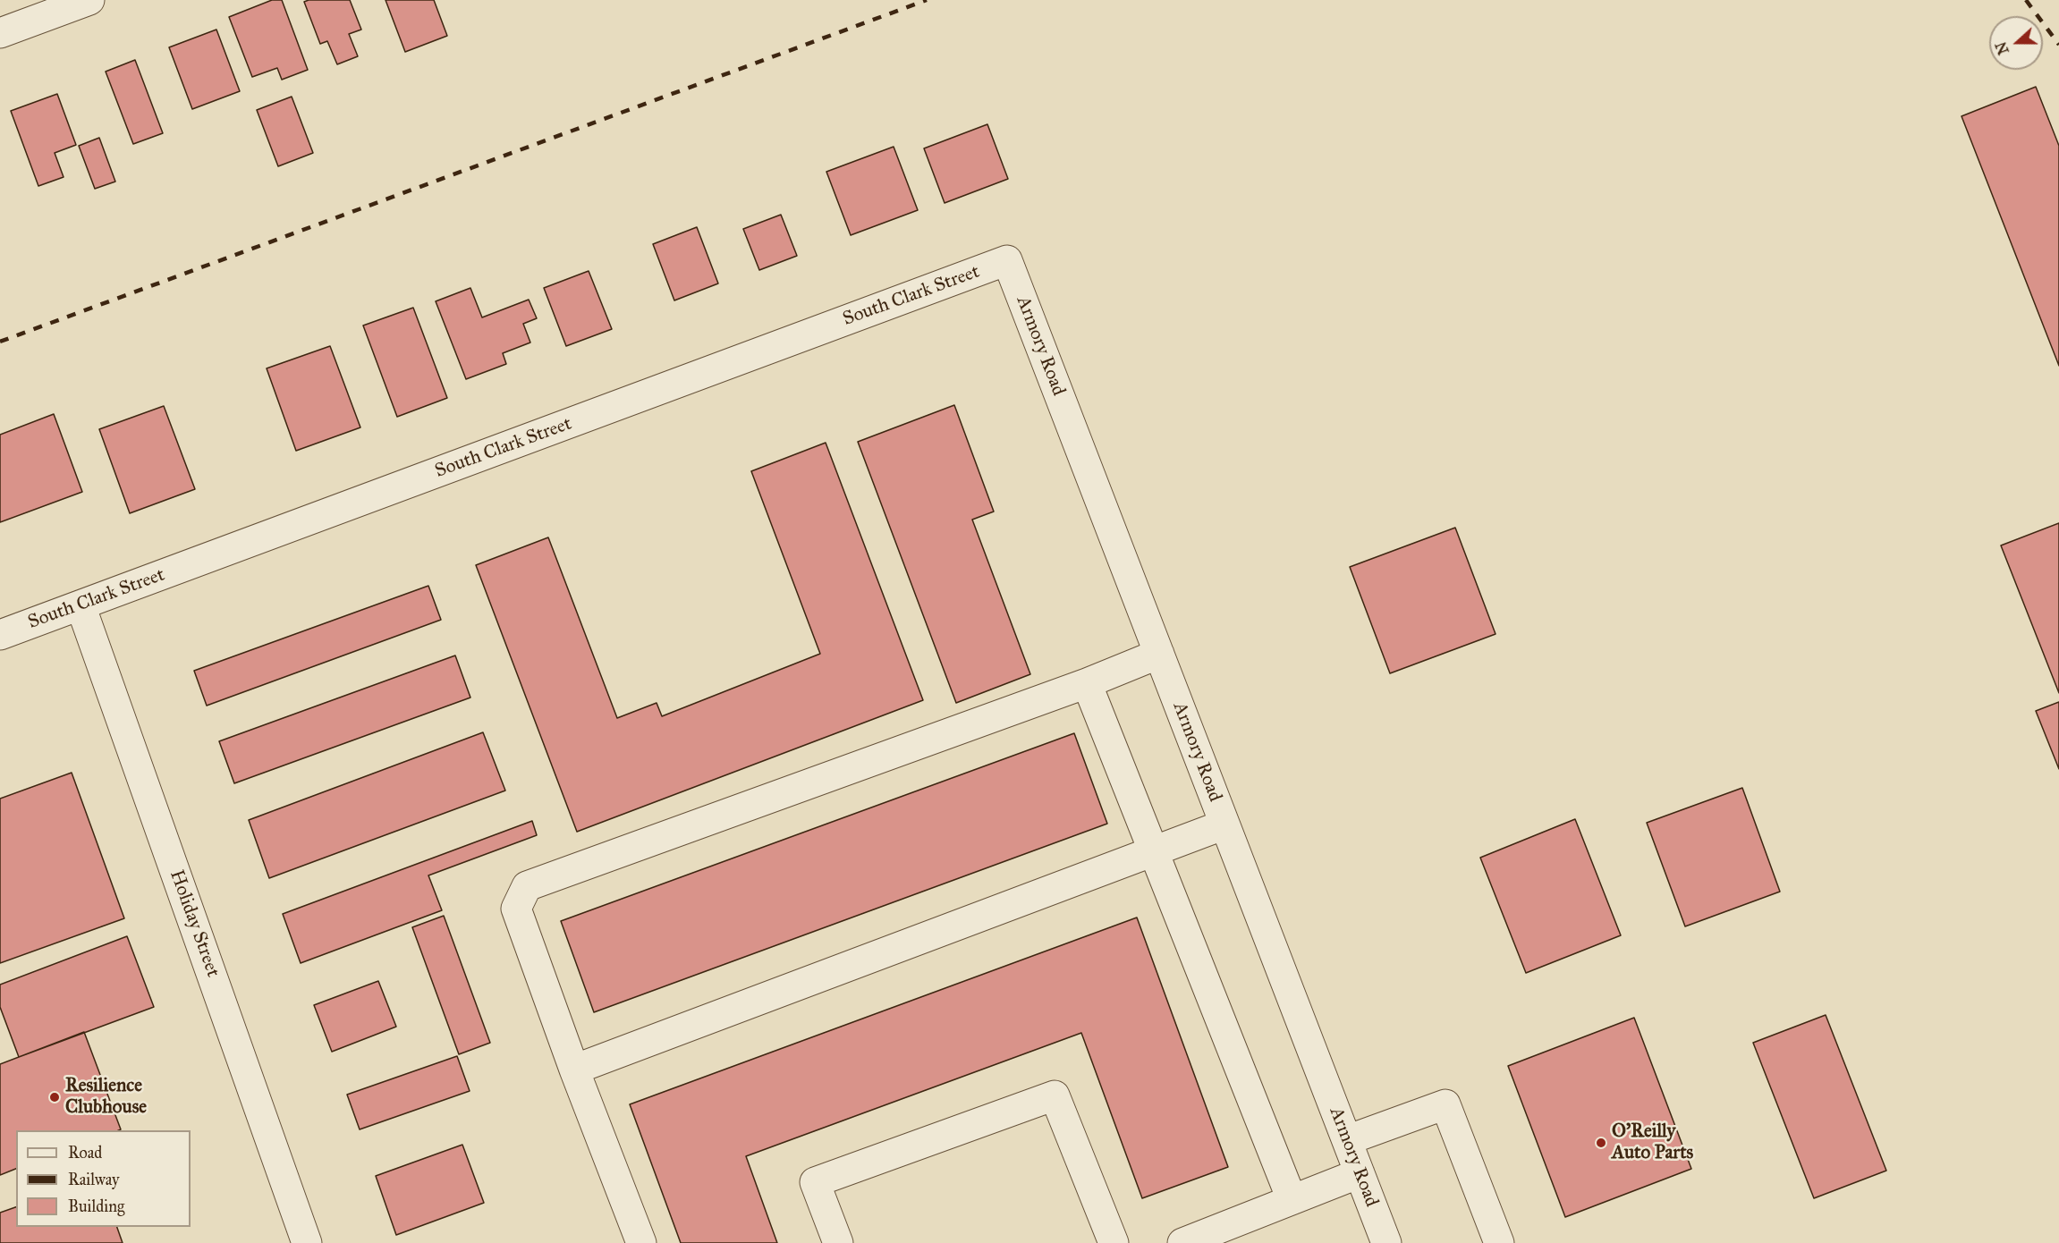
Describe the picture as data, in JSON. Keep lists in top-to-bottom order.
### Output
{
  "streets": {
    "street": ["South Clark Street", "Armory Road", "Holiday Street"]
  },
  "crossings": [
    ["South Clark Street", "Armory Road"],
    ["South Clark Street", "Holiday Street"]
  ],
  "places": ["Resilience Clubhouse", "O'Reilly Auto Parts"],
  "legend": ["Road", "Railway", "Building"],
  "north": "left"
}
